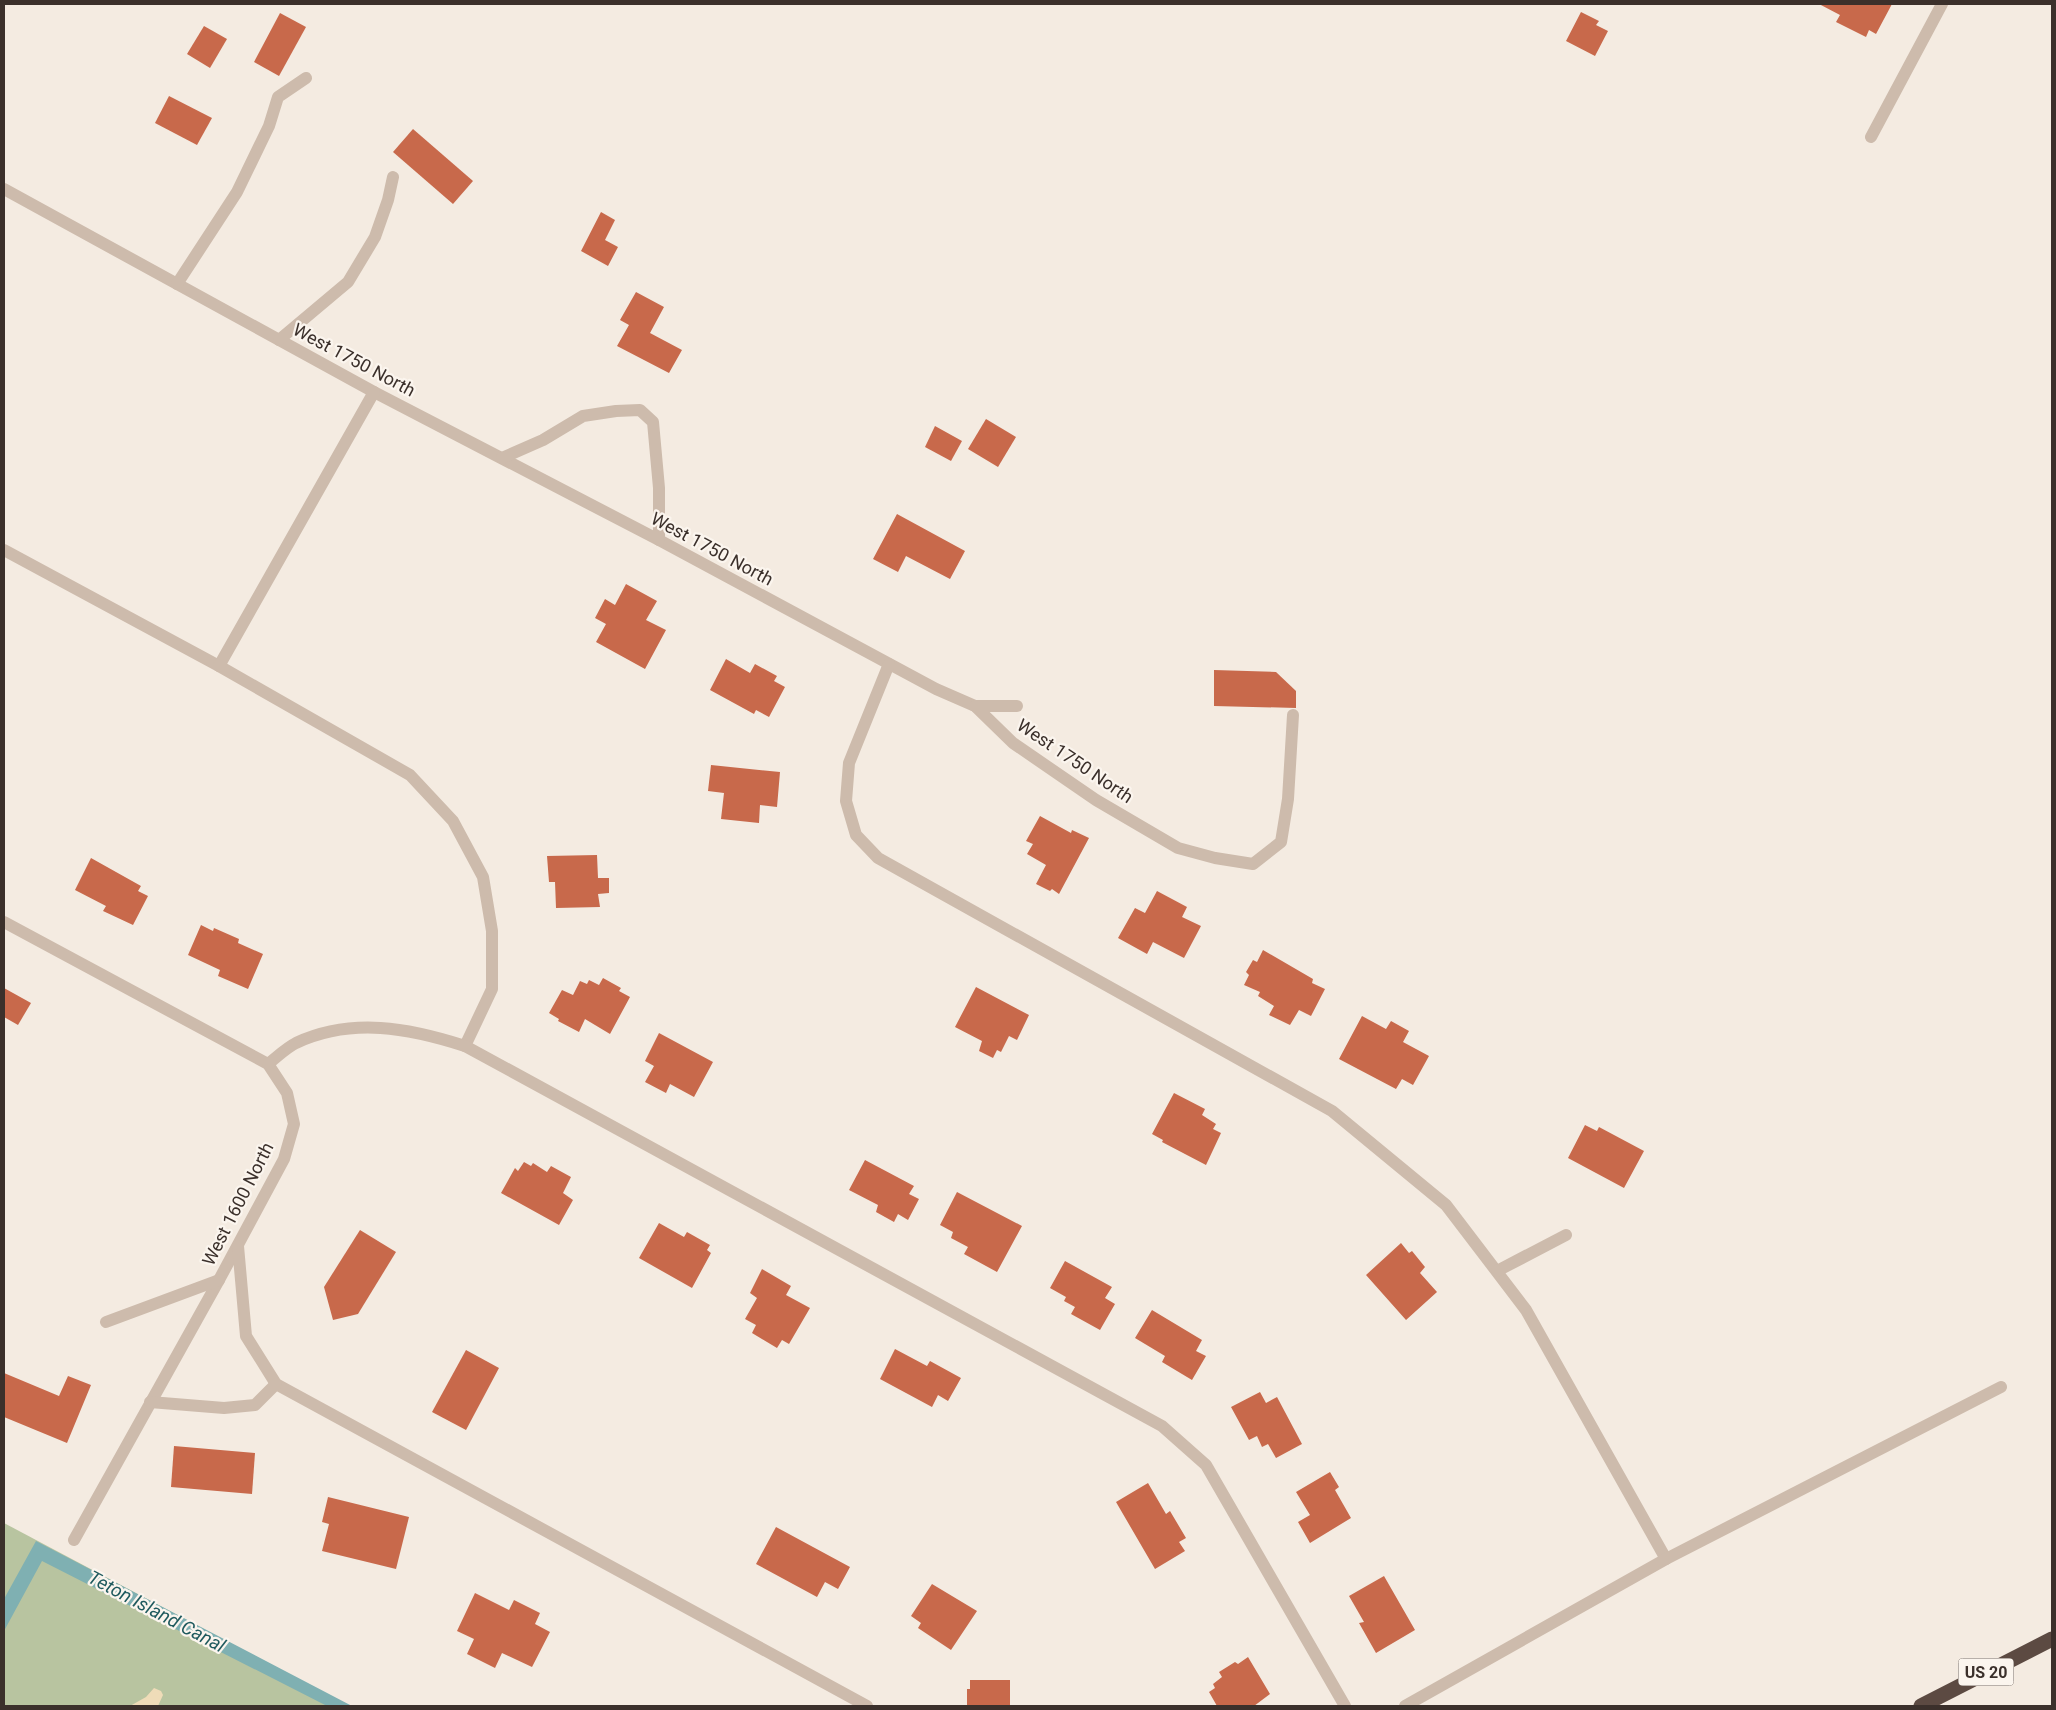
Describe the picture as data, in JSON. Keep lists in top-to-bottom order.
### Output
{
  "streets": {
    "highway": ["US 20"],
    "street": ["West 1750 North", "West 1600 North"]
  },
  "water": ["Teton Island Canal"]
}
